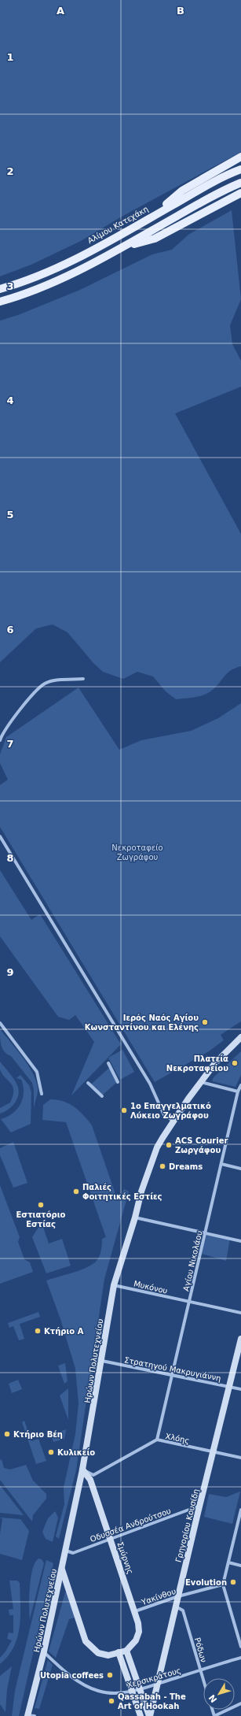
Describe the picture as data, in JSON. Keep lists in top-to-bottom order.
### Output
{
  "streets": {
    "main road": ["Αλίμου Κατεχάκη"],
    "street": [
      "Αγίου Νικολάου",
      "Μυκόνου",
      "Ηρώων Πολυτεχνείου",
      "Στρατηγού Μακρυγιάννη",
      "Χλόης",
      "Οδυσσέα Ανδρούτσου",
      "Γρηγορίου Κουσίδη",
      "Σμύρνης",
      "Υακίνθου",
      "Ρόδων",
      "Χερσικράτους"
    ]
  },
  "crossings": [
    ["Αγίου Νικολάου", "Μυκόνου"],
    ["Αγίου Νικολάου", "Στρατηγού Μακρυγιάννη"],
    ["Αγίου Νικολάου", "Χλόης"],
    ["Μυκόνου", "Ηρώων Πολυτεχνείου"],
    ["Ηρώων Πολυτεχνείου", "Στρατηγού Μακρυγιάννη"],
    ["Ηρώων Πολυτεχνείου", "Χλόης"],
    ["Ηρώων Πολυτεχνείου", "Οδυσσέα Ανδρούτσου"],
    ["Ηρώων Πολυτεχνείου", "Σμύρνης"],
    ["Ηρώων Πολυτεχνείου", "Χερσικράτους"],
    ["Στρατηγού Μακρυγιάννη", "Γρηγορίου Κουσίδη"],
    ["Χλόης", "Γρηγορίου Κουσίδη"],
    ["Χλόης", "Σμύρνης"],
    ["Οδυσσέα Ανδρούτσου", "Γρηγορίου Κουσίδη"],
    ["Οδυσσέα Ανδρούτσου", "Σμύρνης"],
    ["Γρηγορίου Κουσίδη", "Υακίνθου"],
    ["Γρηγορίου Κουσίδη", "Ρόδων"],
    ["Γρηγορίου Κουσίδη", "Χερσικράτους"],
    ["Σμύρνης", "Υακίνθου"],
    ["Ρόδων", "Χερσικράτους"]
  ],
  "parks": ["Νεκροταφείο Ζωγράφου"],
  "places": [
    "Ιερός Ναός Αγίου Κωνσταντίνου και Ελένης",
    "Πλατεία Νεκροταφείου",
    "1ο Επαγγελματικό Λύκειο Ζωγράφου",
    "ACS Courier Ζωργάφου",
    "Dreams",
    "Παλιές Φοιτητικές Εστίες",
    "Εστιατόριο Εστίας",
    "Κτήριο Α",
    "Κτήριο Βέη",
    "Κυλικείο",
    "Evolution",
    "Utopia coffees",
    "Qassabah - The Art of Hookah"
  ],
  "north": "bottom left",
  "grid": {
    "columns": ["A", "B"],
    "rows": [
      "1",
      "2",
      "3",
      "4",
      "5",
      "6",
      "7",
      "8",
      "9"
    ]
  }
}
